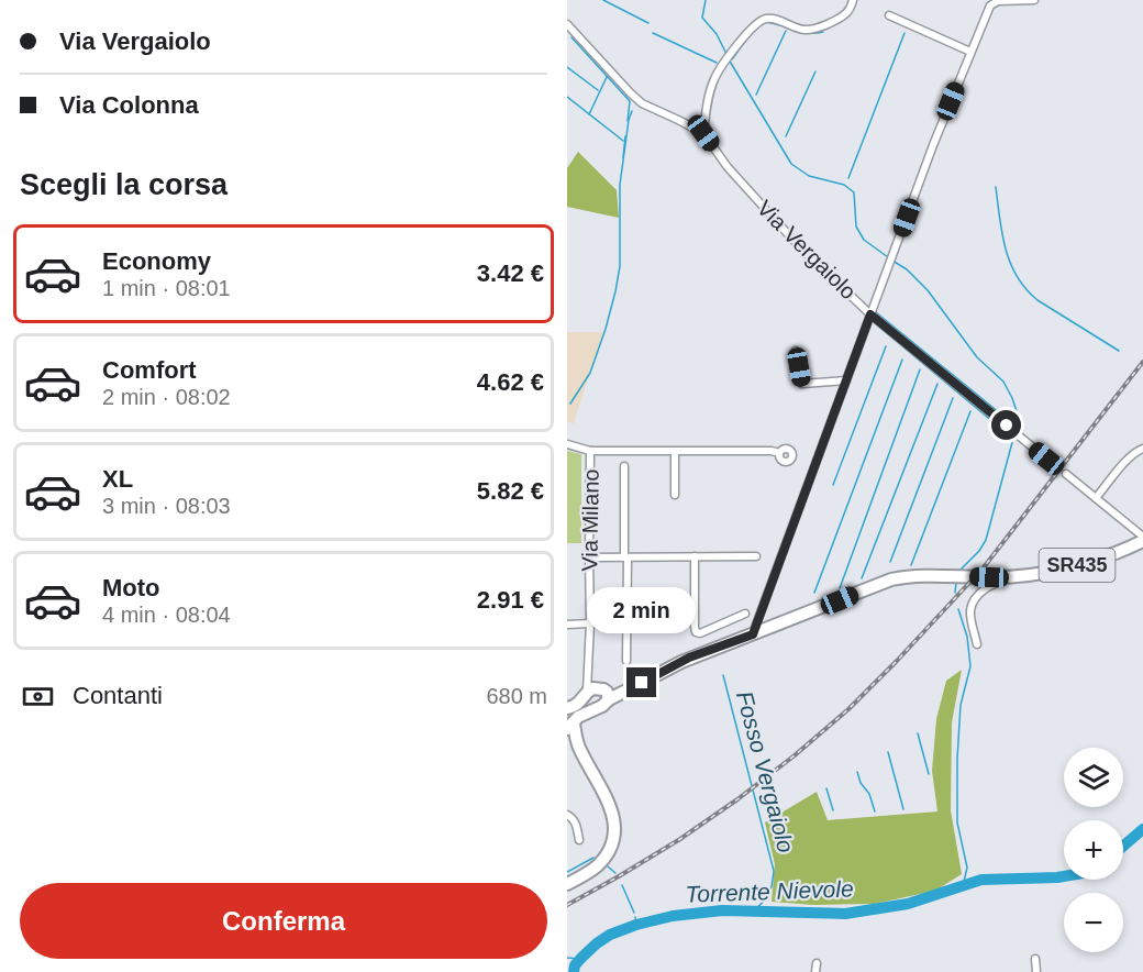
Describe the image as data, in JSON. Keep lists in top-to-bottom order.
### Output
{
  "streets": {
    "main road": ["SR435"],
    "street": ["Via Vergaiolo", "Via Milano"]
  },
  "crossings": [
    ["Via Milano", "SR435"]
  ],
  "water": ["Fosso Vergaiolo", "Torrente Nievole"],
  "page": {
    "banner": ["Via Vergaiolo", "Via Colonna"],
    "heading": "Scegli la corsa",
    "list": [
      {
        "name": "Economy",
        "note": "1 min · 08:01",
        "value": "3.42 €"
      },
      {
        "name": "Comfort",
        "note": "2 min · 08:02",
        "value": "4.62 €"
      },
      {
        "name": "XL",
        "note": "3 min · 08:03",
        "value": "5.82 €"
      },
      {
        "name": "Moto",
        "note": "4 min · 08:04",
        "value": "2.91 €"
      }
    ],
    "bubble": "2 min",
    "pay": ["Contanti", "680 m"],
    "map_buttons": ["+", "−"],
    "buttons": "Conferma"
  }
}
